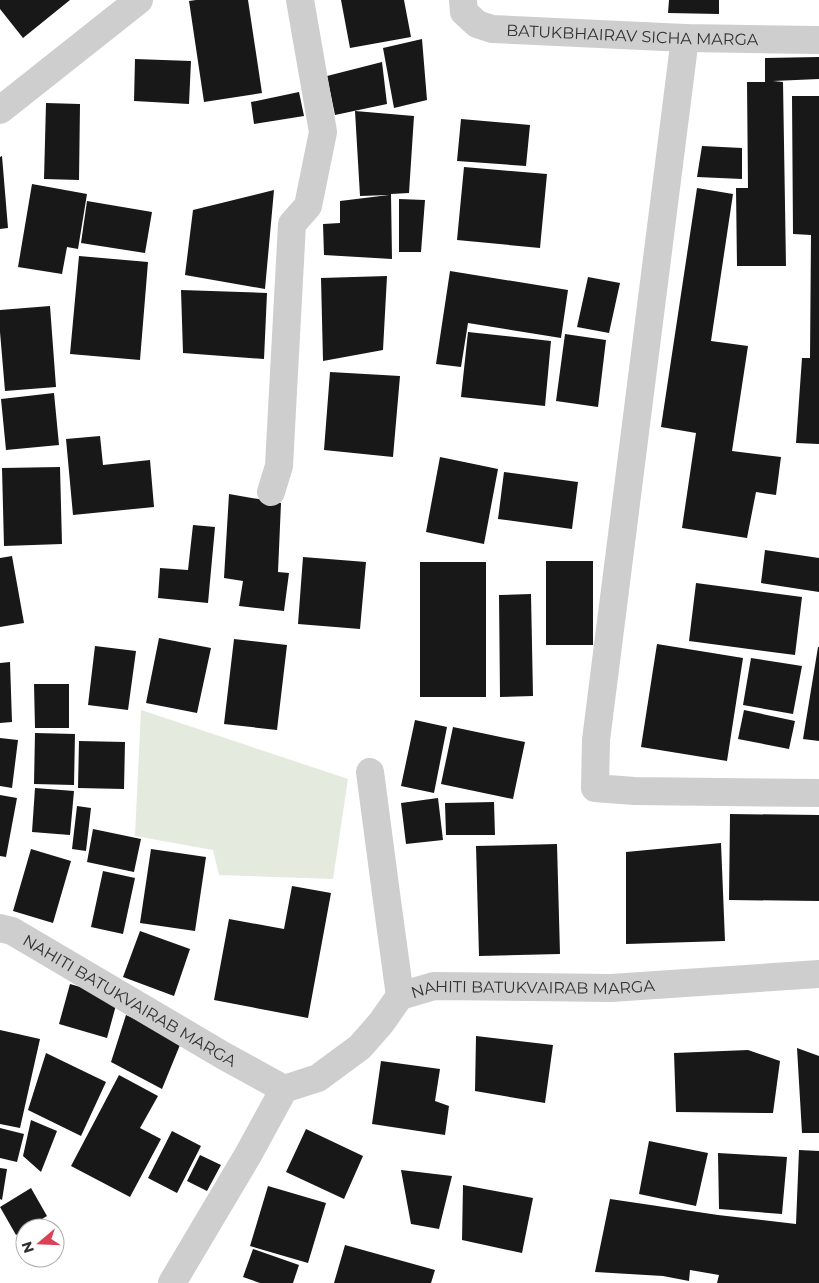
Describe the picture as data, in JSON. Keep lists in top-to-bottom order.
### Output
{
  "streets": {
    "street": ["BATUKBHAIRAV SICHA MARGA", "NAHITI BATUKVAIRAB MARGA"]
  },
  "north": "left"
}
